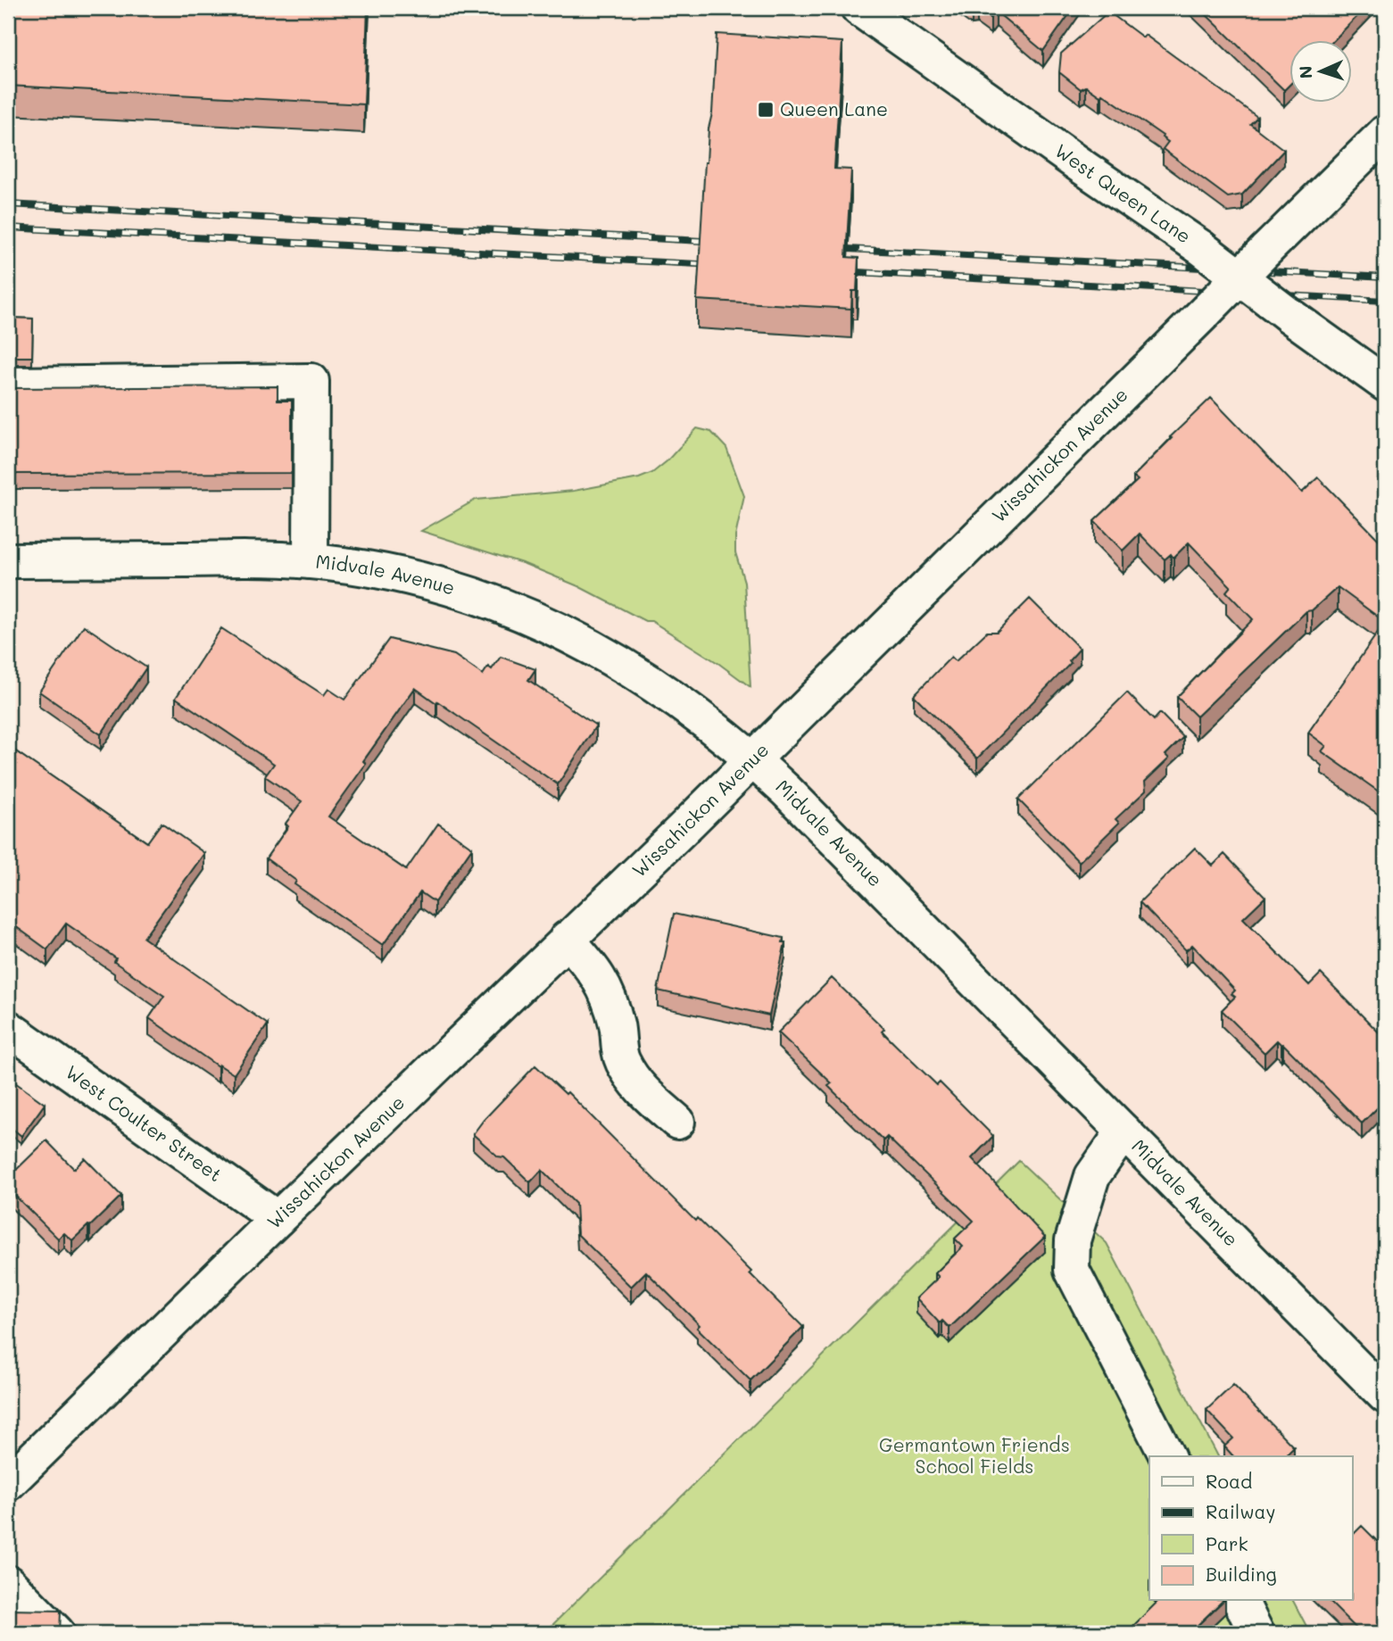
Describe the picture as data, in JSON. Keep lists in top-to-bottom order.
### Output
{
  "streets": {
    "street": [
      "West Queen Lane",
      "Wissahickon Avenue",
      "Midvale Avenue",
      "West Coulter Street"
    ]
  },
  "crossings": [
    ["West Queen Lane", "Wissahickon Avenue"],
    ["Wissahickon Avenue", "Midvale Avenue"],
    ["Wissahickon Avenue", "West Coulter Street"]
  ],
  "parks": ["Germantown Friends School Fields"],
  "places": {
    "transit": ["Queen Lane"]
  },
  "legend": [
    "Road",
    "Railway",
    "Park",
    "Building"
  ],
  "north": "left"
}
